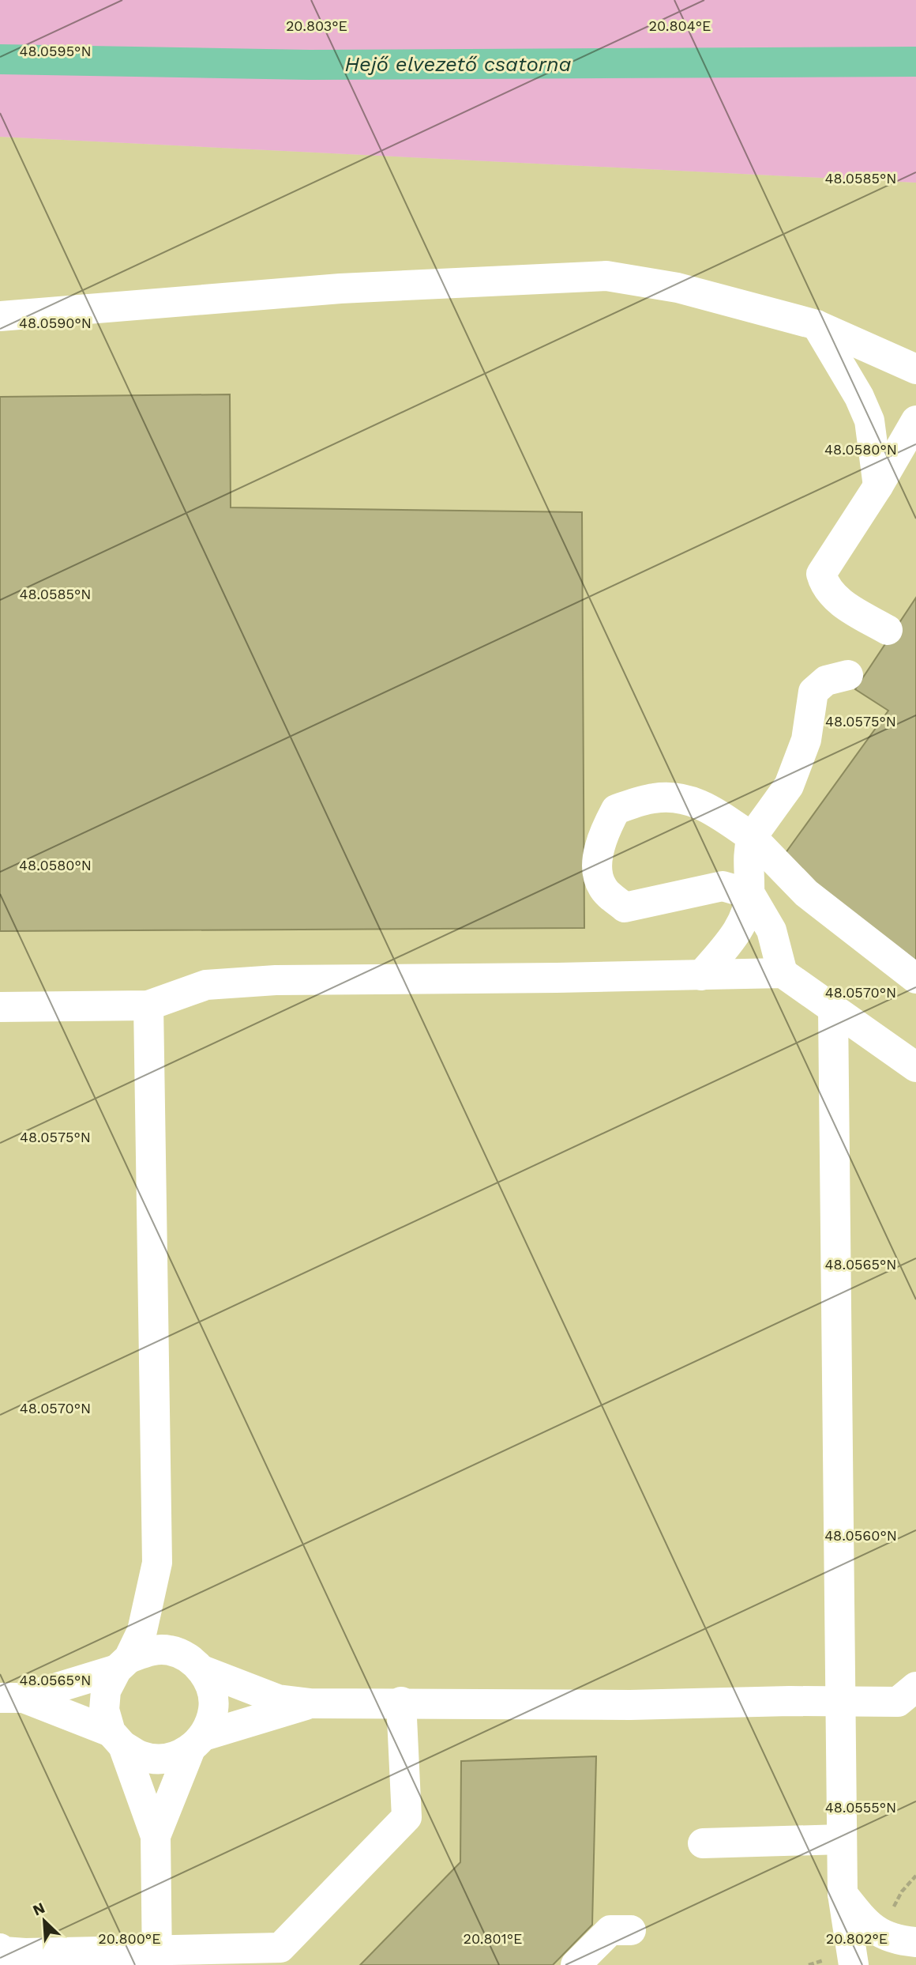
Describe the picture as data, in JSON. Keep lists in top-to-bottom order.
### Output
{
  "water": ["Hejő elvezető csatorna"],
  "north": "top left",
  "coordinates": [
    "20.804°E",
    "20.803°E",
    "48.0595°N",
    "48.0585°N",
    "48.0590°N",
    "48.0580°N",
    "48.0575°N",
    "48.0570°N",
    "48.0565°N",
    "48.0560°N",
    "48.0555°N",
    "20.800°E",
    "20.801°E",
    "20.802°E"
  ]
}
